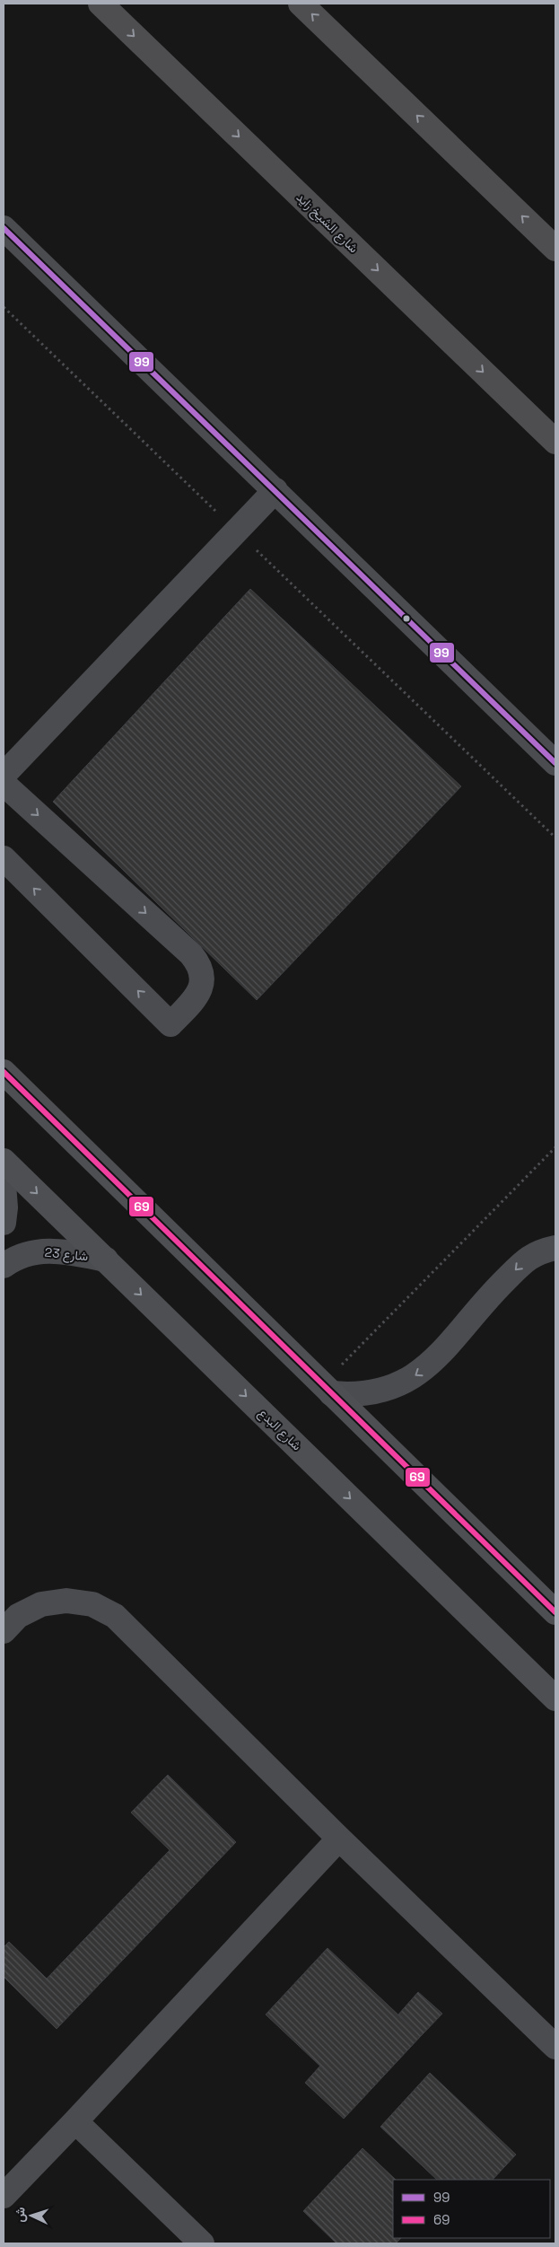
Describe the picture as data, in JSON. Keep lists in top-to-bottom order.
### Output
{
  "streets": {
    "highway": ["شارع الشيخ زايد"],
    "main road": ["شارع البدع"],
    "street": ["شارع 23"]
  },
  "crossings": [
    ["شارع 23", "شارع البدع"]
  ],
  "lines": ["transit line 99", "transit line 69"],
  "legend": ["99", "69"],
  "north": "left"
}
